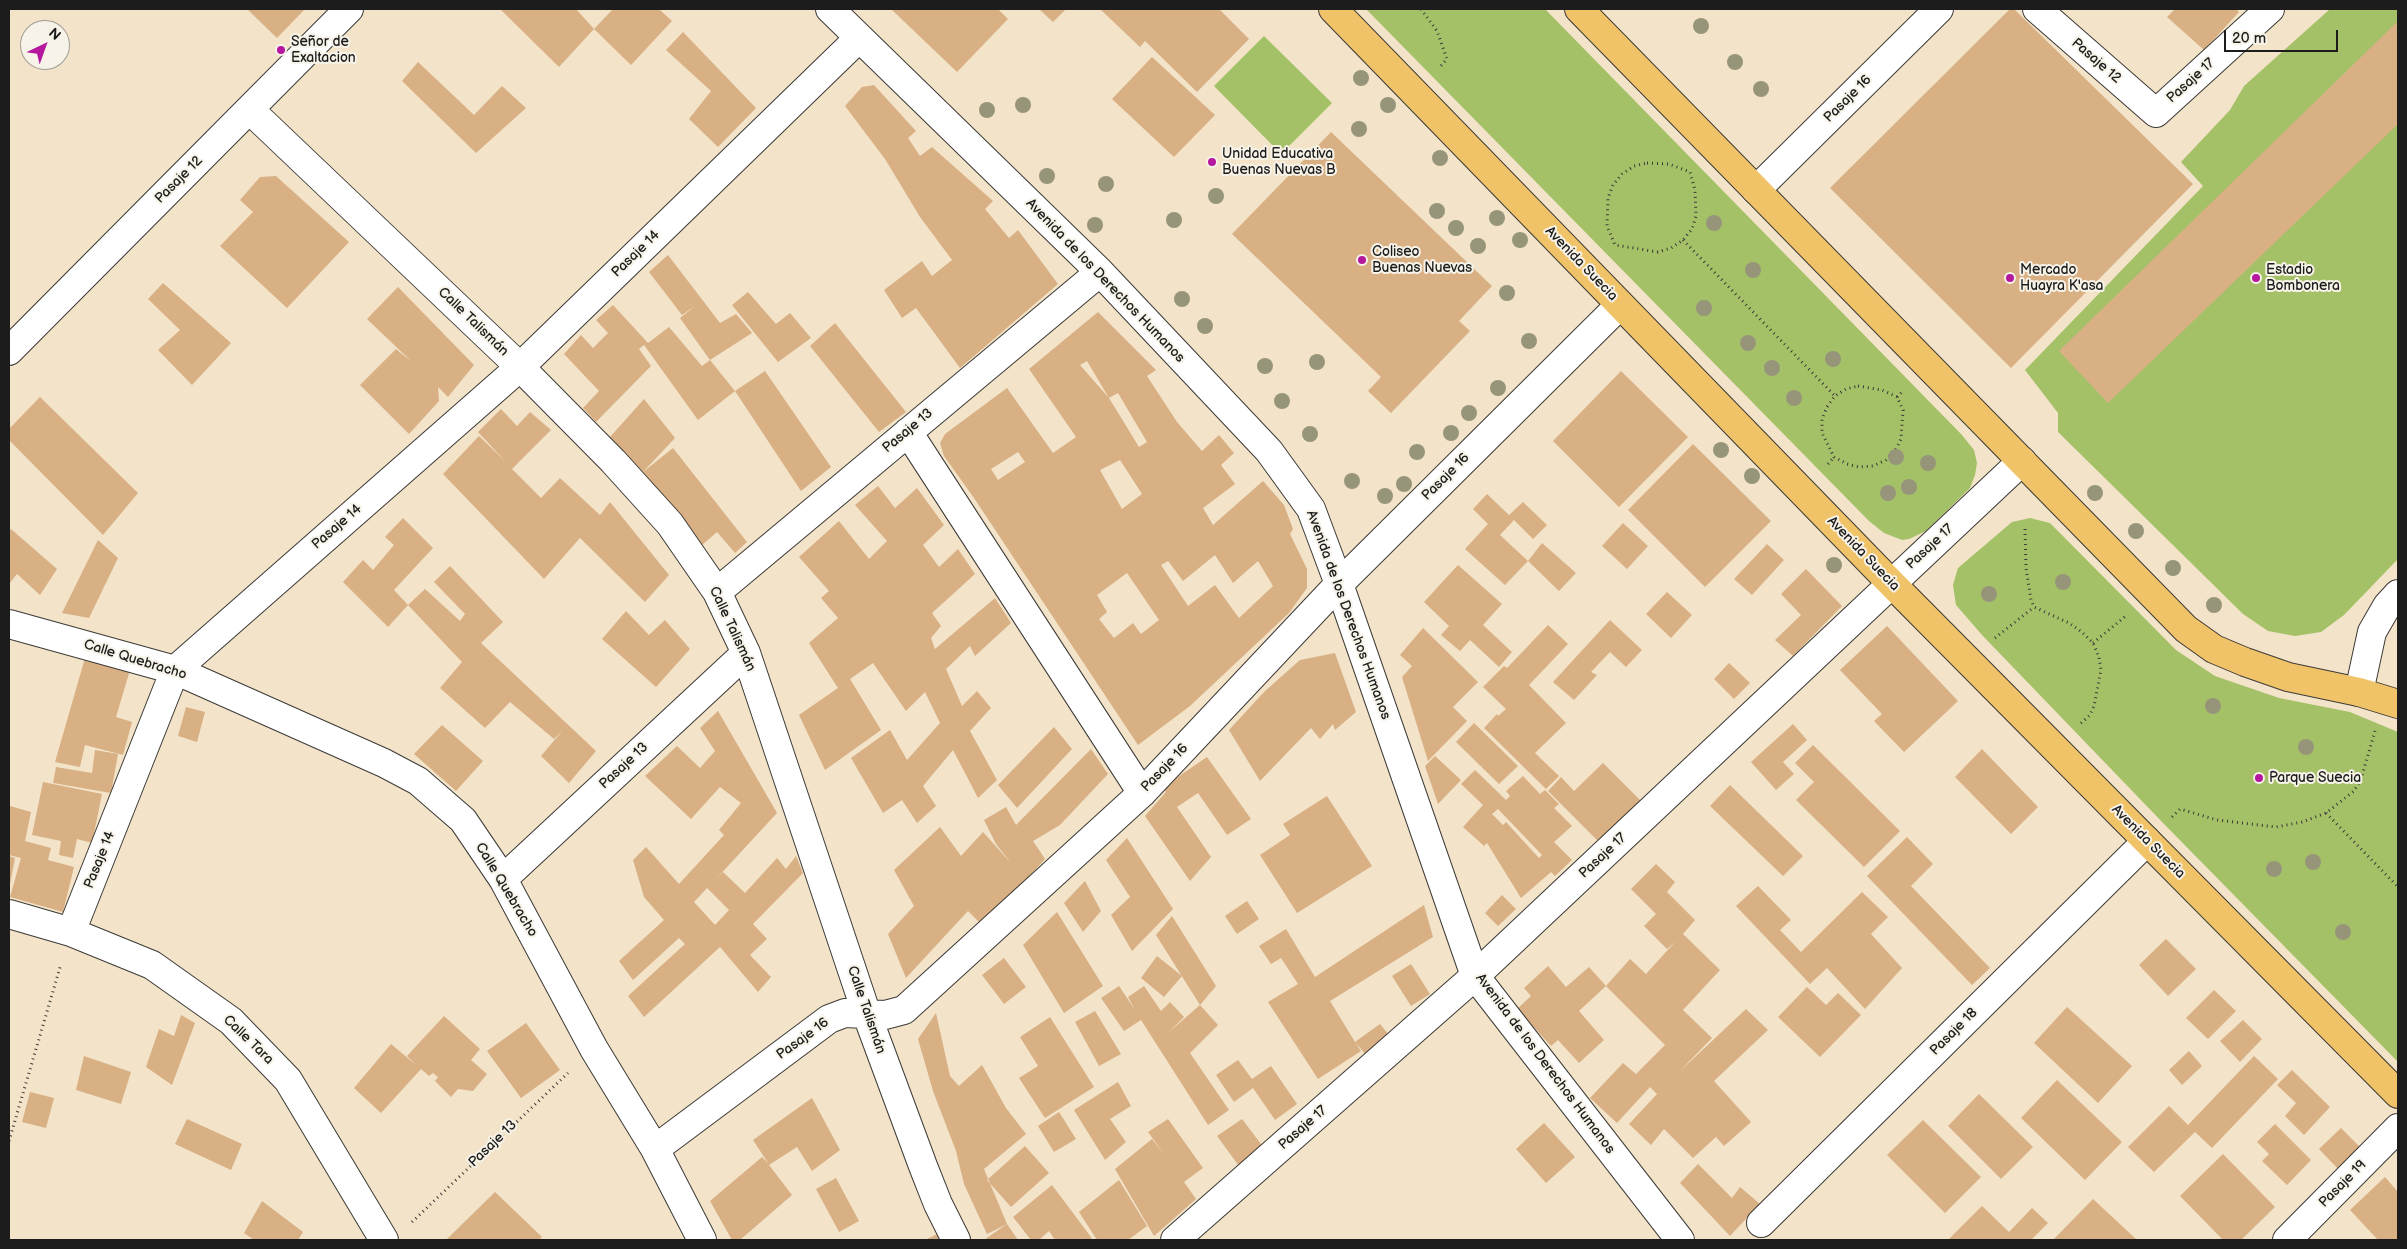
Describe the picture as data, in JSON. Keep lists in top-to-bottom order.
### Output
{
  "streets": {
    "main road": ["Avenida Suecia"],
    "street": [
      "Pasaje 12",
      "Pasaje 17",
      "Pasaje 16",
      "Pasaje 14",
      "Avenida de los Derechos Humanos",
      "Calle Talismán",
      "Pasaje 13",
      "Calle Quebracho",
      "Pasaje 18",
      "Calle Tara",
      "Pasaje 19"
    ]
  },
  "crossings": [
    ["Pasaje 12", "Pasaje 17"],
    ["Pasaje 12", "Calle Talismán"],
    ["Pasaje 17", "Avenida Suecia"],
    ["Pasaje 17", "Avenida de los Derechos Humanos"],
    ["Pasaje 16", "Avenida Suecia"],
    ["Pasaje 16", "Avenida de los Derechos Humanos"],
    ["Pasaje 16", "Calle Talismán"],
    ["Pasaje 16", "Calle Quebracho"],
    ["Pasaje 14", "Avenida de los Derechos Humanos"],
    ["Pasaje 14", "Calle Talismán"],
    ["Pasaje 14", "Calle Quebracho"],
    ["Pasaje 14", "Calle Tara"],
    ["Avenida Suecia", "Pasaje 18"],
    ["Avenida de los Derechos Humanos", "Pasaje 13"],
    ["Calle Talismán", "Pasaje 13"],
    ["Pasaje 13", "Calle Quebracho"]
  ],
  "places": [
    "Señor de Exaltacion",
    "Unidad Educativa Buenas Nuevas B",
    "Coliseo Buenas Nuevas",
    "Mercado Huayra K'asa",
    "Estadio Bombonera",
    "Parque Suecia"
  ],
  "scale_bar": "20 m",
  "north": "top right"
}
